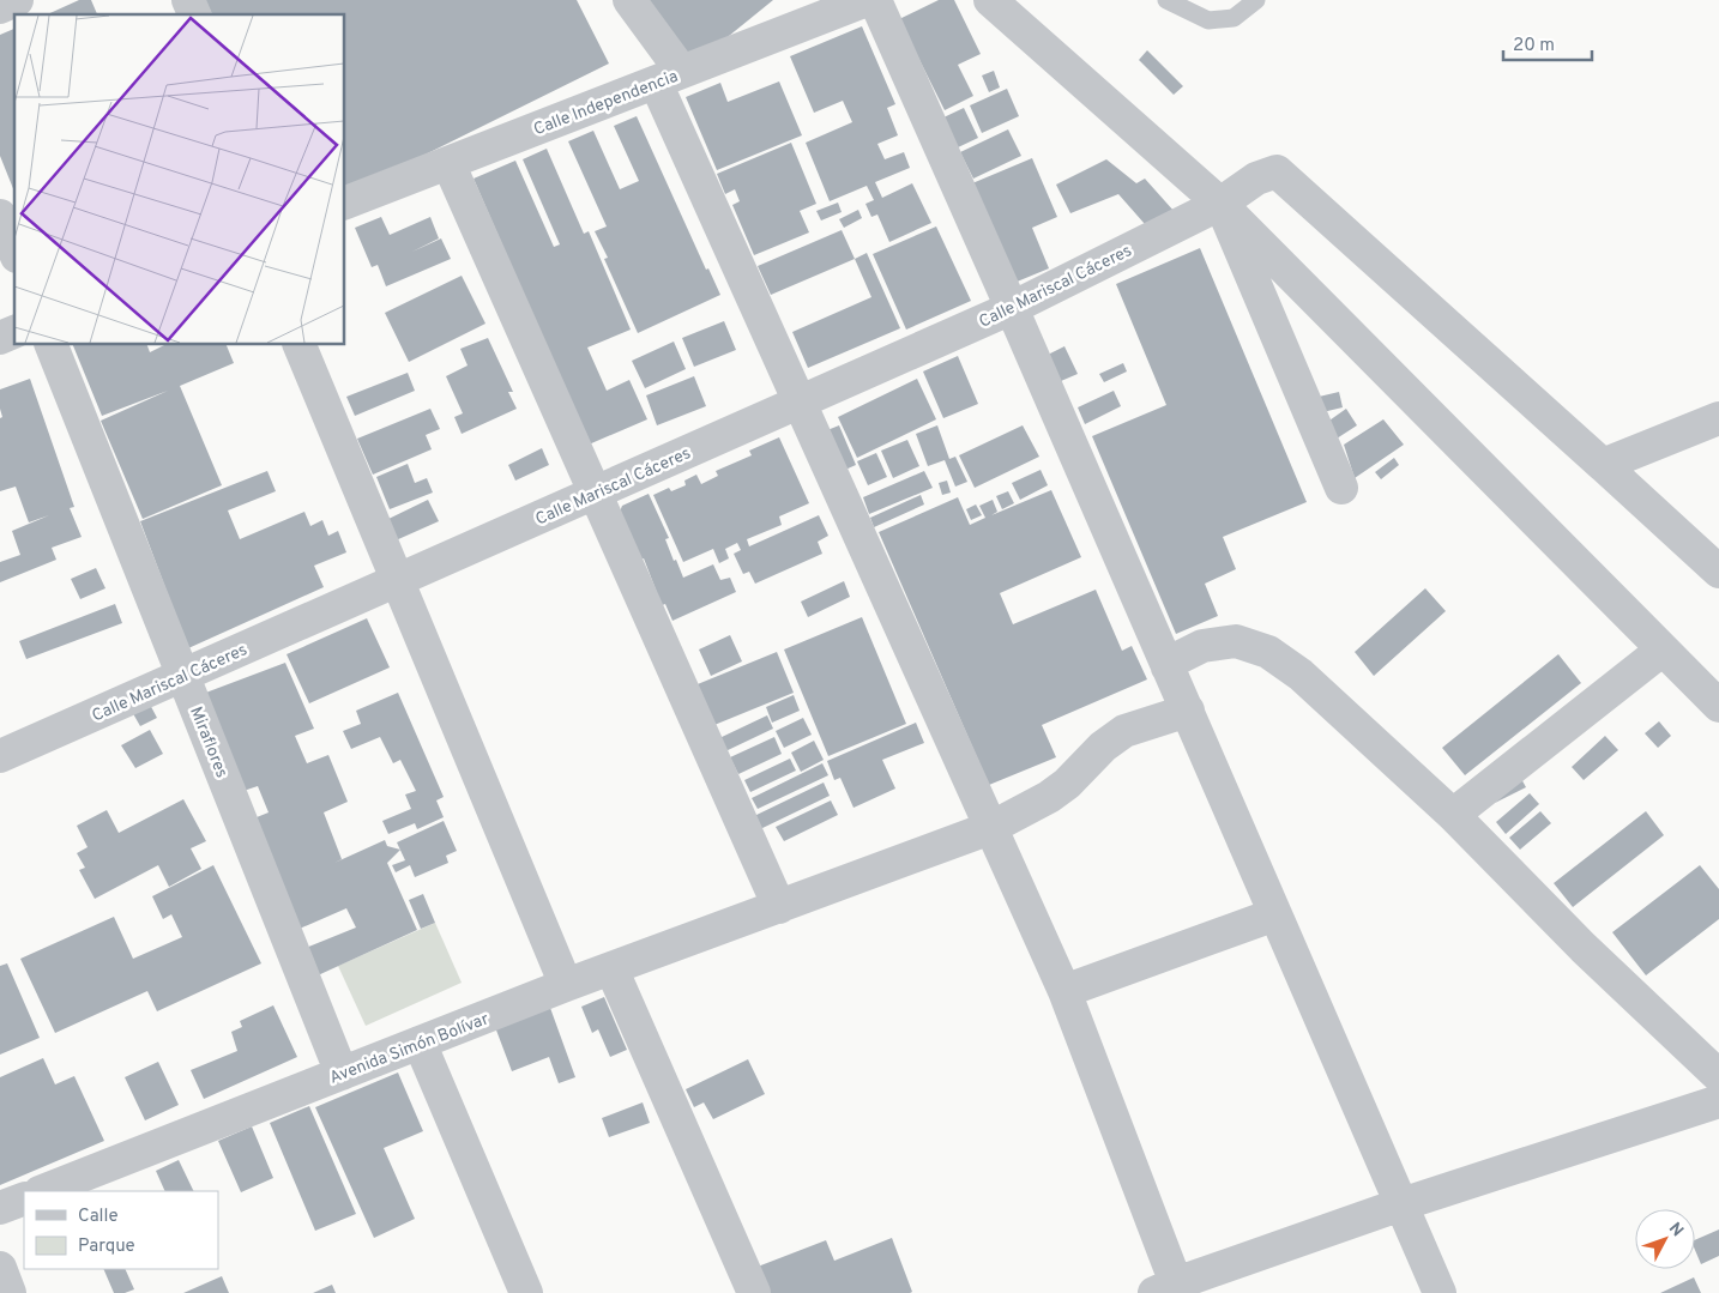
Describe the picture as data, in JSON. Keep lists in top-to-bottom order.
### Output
{
  "streets": {
    "street": [
      "Calle Independencia",
      "Calle Mariscal Cáceres",
      "Miraflores",
      "Avenida Simón Bolívar"
    ]
  },
  "crossings": [
    ["Calle Mariscal Cáceres", "Miraflores"],
    ["Miraflores", "Avenida Simón Bolívar"]
  ],
  "legend": ["Calle", "Parque"],
  "scale_bar": "20 m",
  "north": "top right"
}
